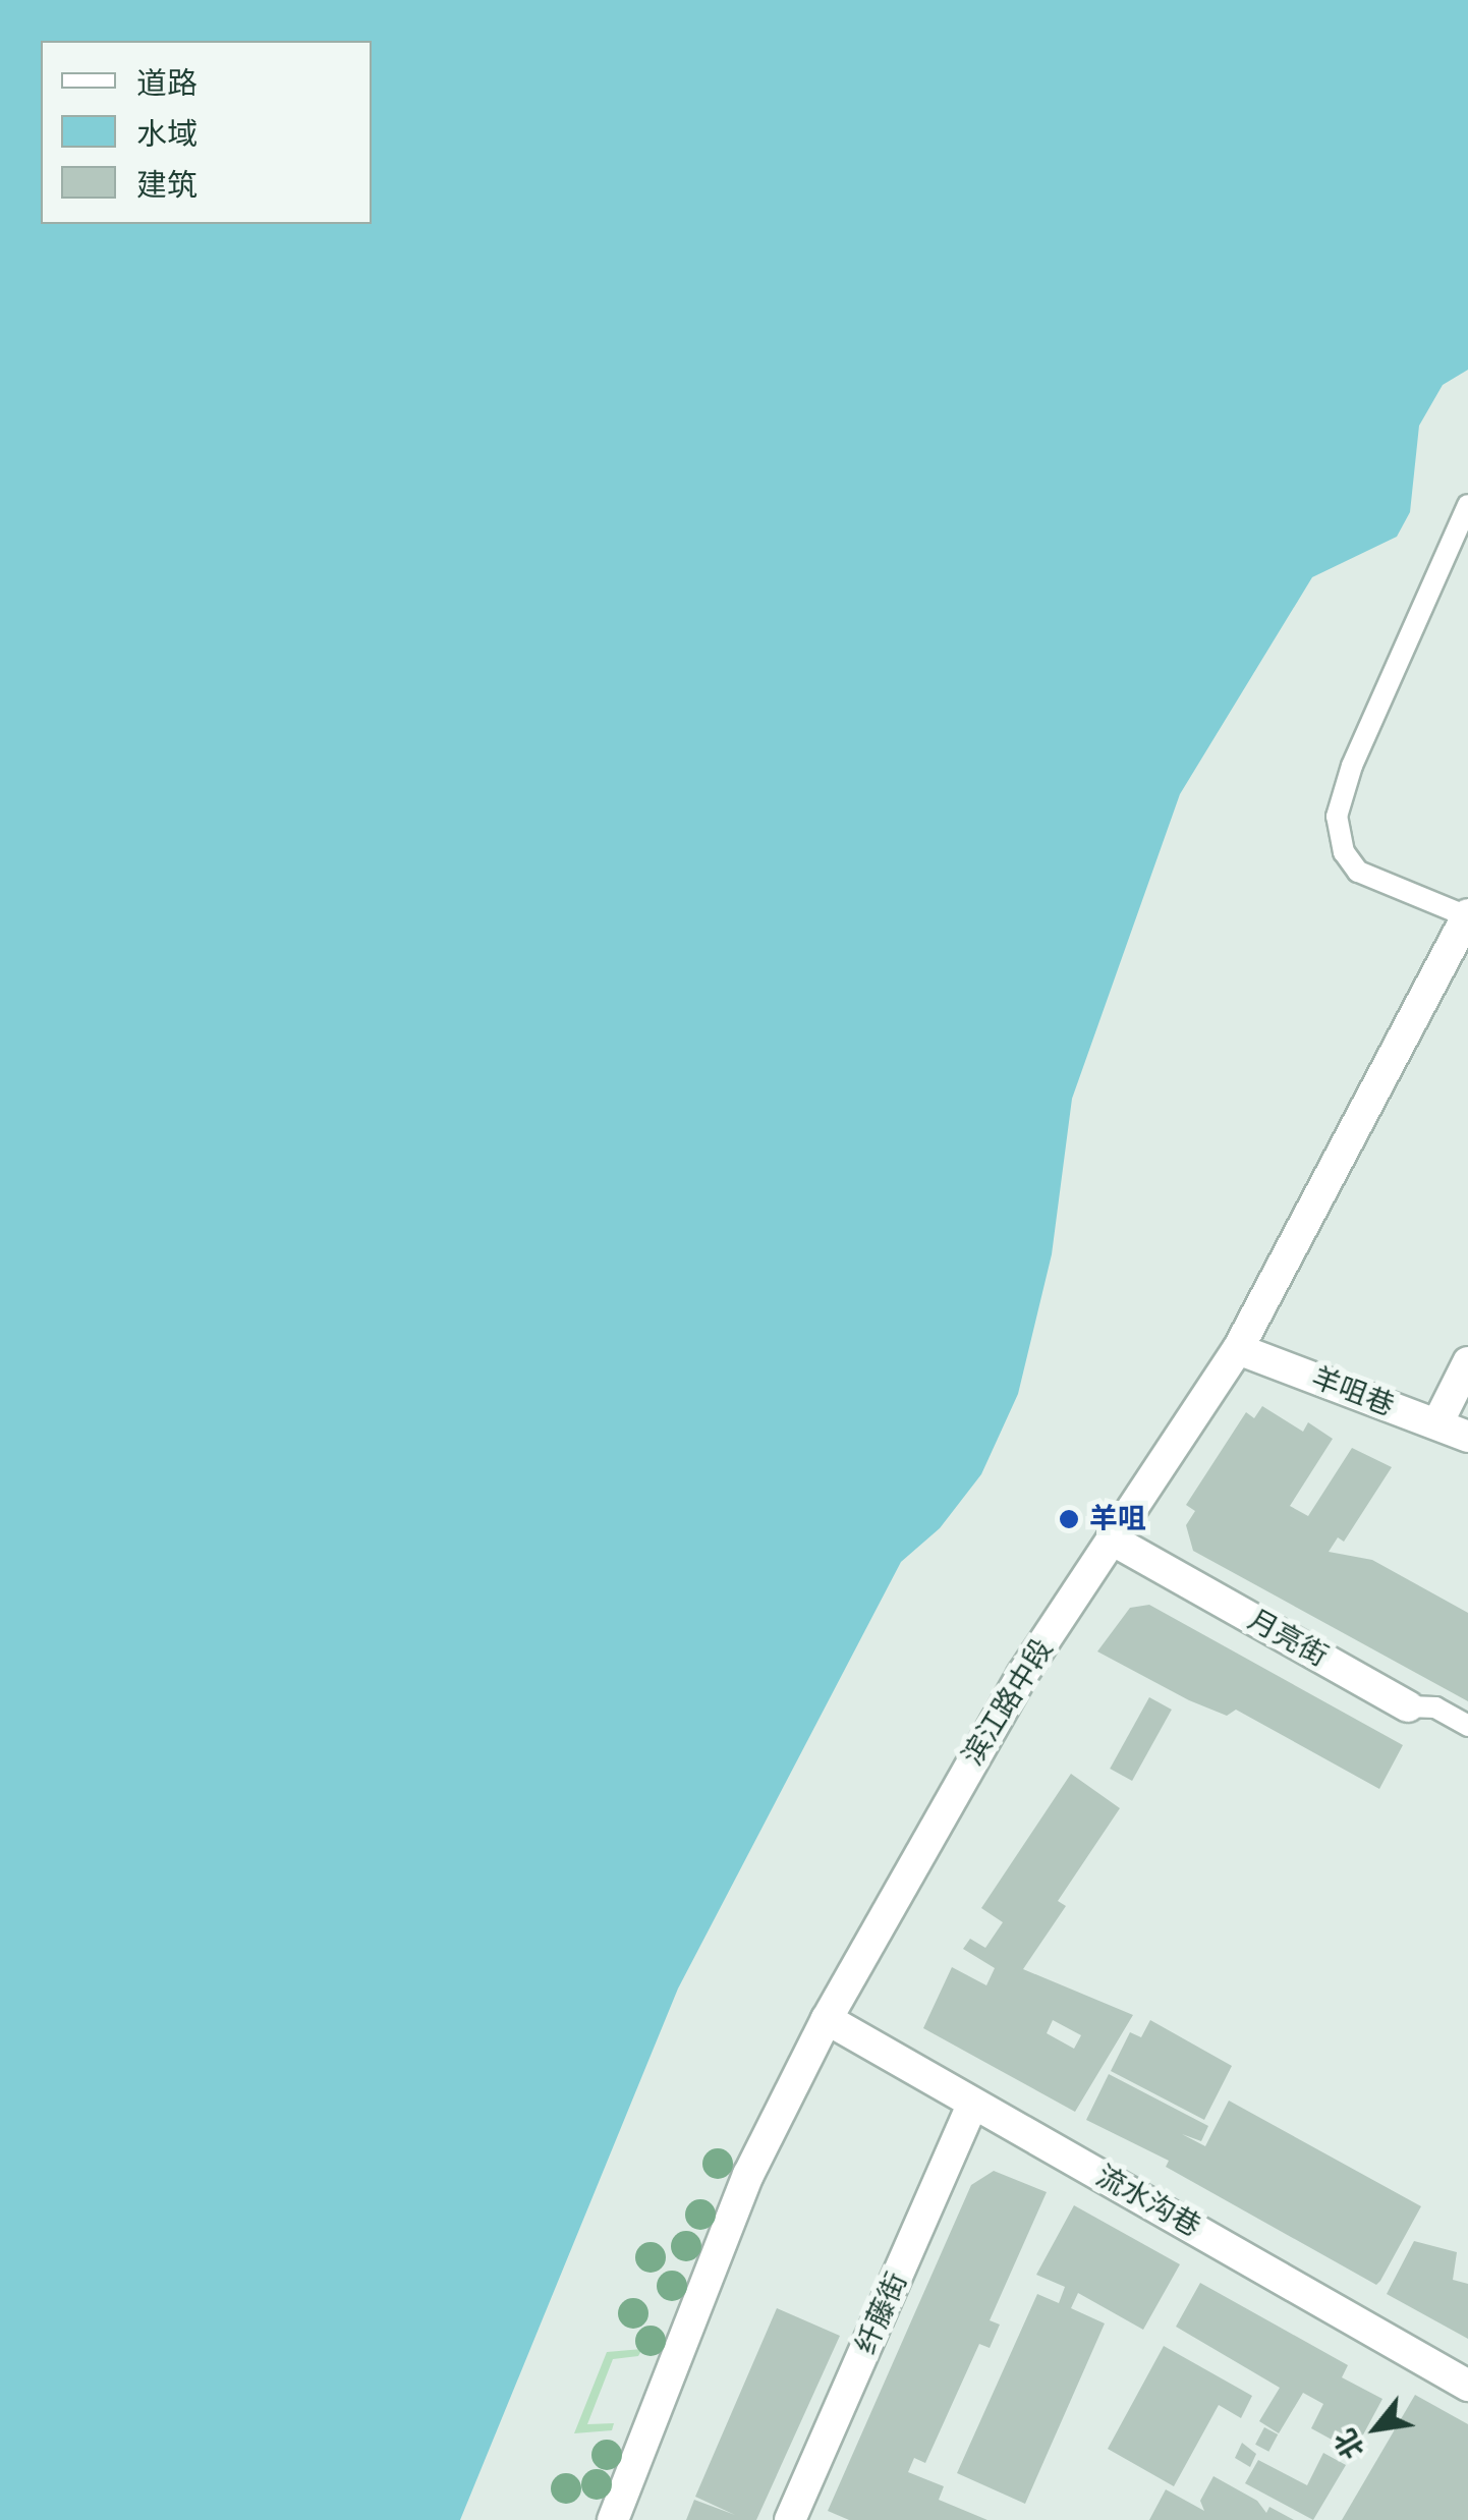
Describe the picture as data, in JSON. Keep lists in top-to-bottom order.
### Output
{
  "streets": {
    "street": [
      "羊咀巷",
      "月亮街",
      "滨江路中段",
      "流水沟巷",
      "纤藤街"
    ]
  },
  "crossings": [
    ["羊咀巷", "滨江路中段"],
    ["月亮街", "滨江路中段"],
    ["滨江路中段", "流水沟巷"],
    ["流水沟巷", "纤藤街"]
  ],
  "places": ["羊咀"],
  "legend": ["道路", "水域", "建筑"],
  "north": "bottom left"
}
